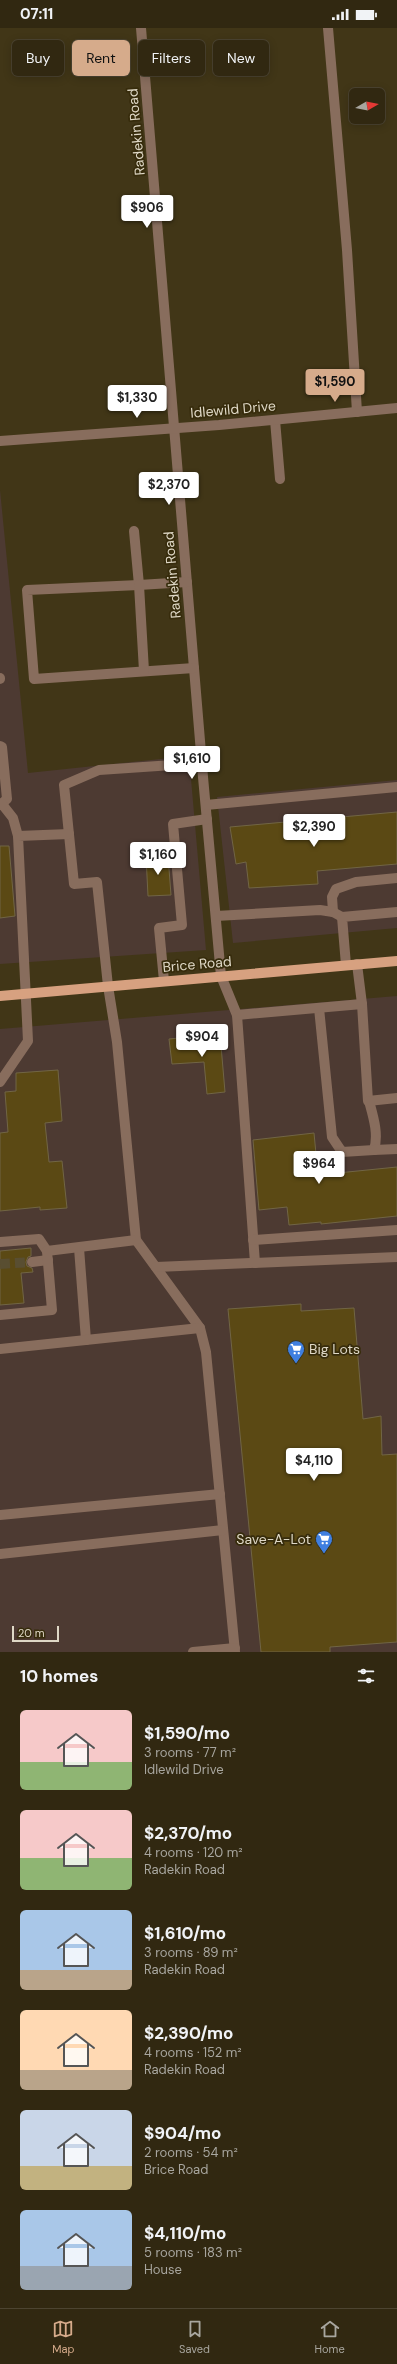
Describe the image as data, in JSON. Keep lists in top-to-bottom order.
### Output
{
  "streets": {
    "main road": ["Brice Road"],
    "street": ["Radekin Road", "Idlewild Drive"]
  },
  "crossings": [
    ["Radekin Road", "Idlewild Drive"],
    ["Radekin Road", "Brice Road"]
  ],
  "places": {
    "supermarket": ["Big Lots", "Save-A-Lot"]
  },
  "scale_bar": "20 m",
  "north": "right",
  "page": {
    "status": "07:11",
    "chip": [
      "Buy",
      "Rent",
      "Filters",
      "New"
    ],
    "price": [
      "$906",
      "$1,590",
      "$1,330",
      "$2,370",
      "$1,610",
      "$2,390",
      "$1,160",
      "$904",
      "$964",
      "$4,110"
    ],
    "scale": "20 m",
    "heading": "10 homes",
    "list": [
      {
        "name": "$1,590/mo",
        "note": "3 rooms · 77 m² · Idlewild Drive"
      },
      {
        "name": "$2,370/mo",
        "note": "4 rooms · 120 m² · Radekin Road"
      },
      {
        "name": "$1,610/mo",
        "note": "3 rooms · 89 m² · Radekin Road"
      },
      {
        "name": "$2,390/mo",
        "note": "4 rooms · 152 m² · Radekin Road"
      },
      {
        "name": "$904/mo",
        "note": "2 rooms · 54 m² · Brice Road"
      },
      {
        "name": "$4,110/mo",
        "note": "5 rooms · 183 m² · House"
      }
    ],
    "tabs": ["Map", "Saved", "Home"]
  }
}
